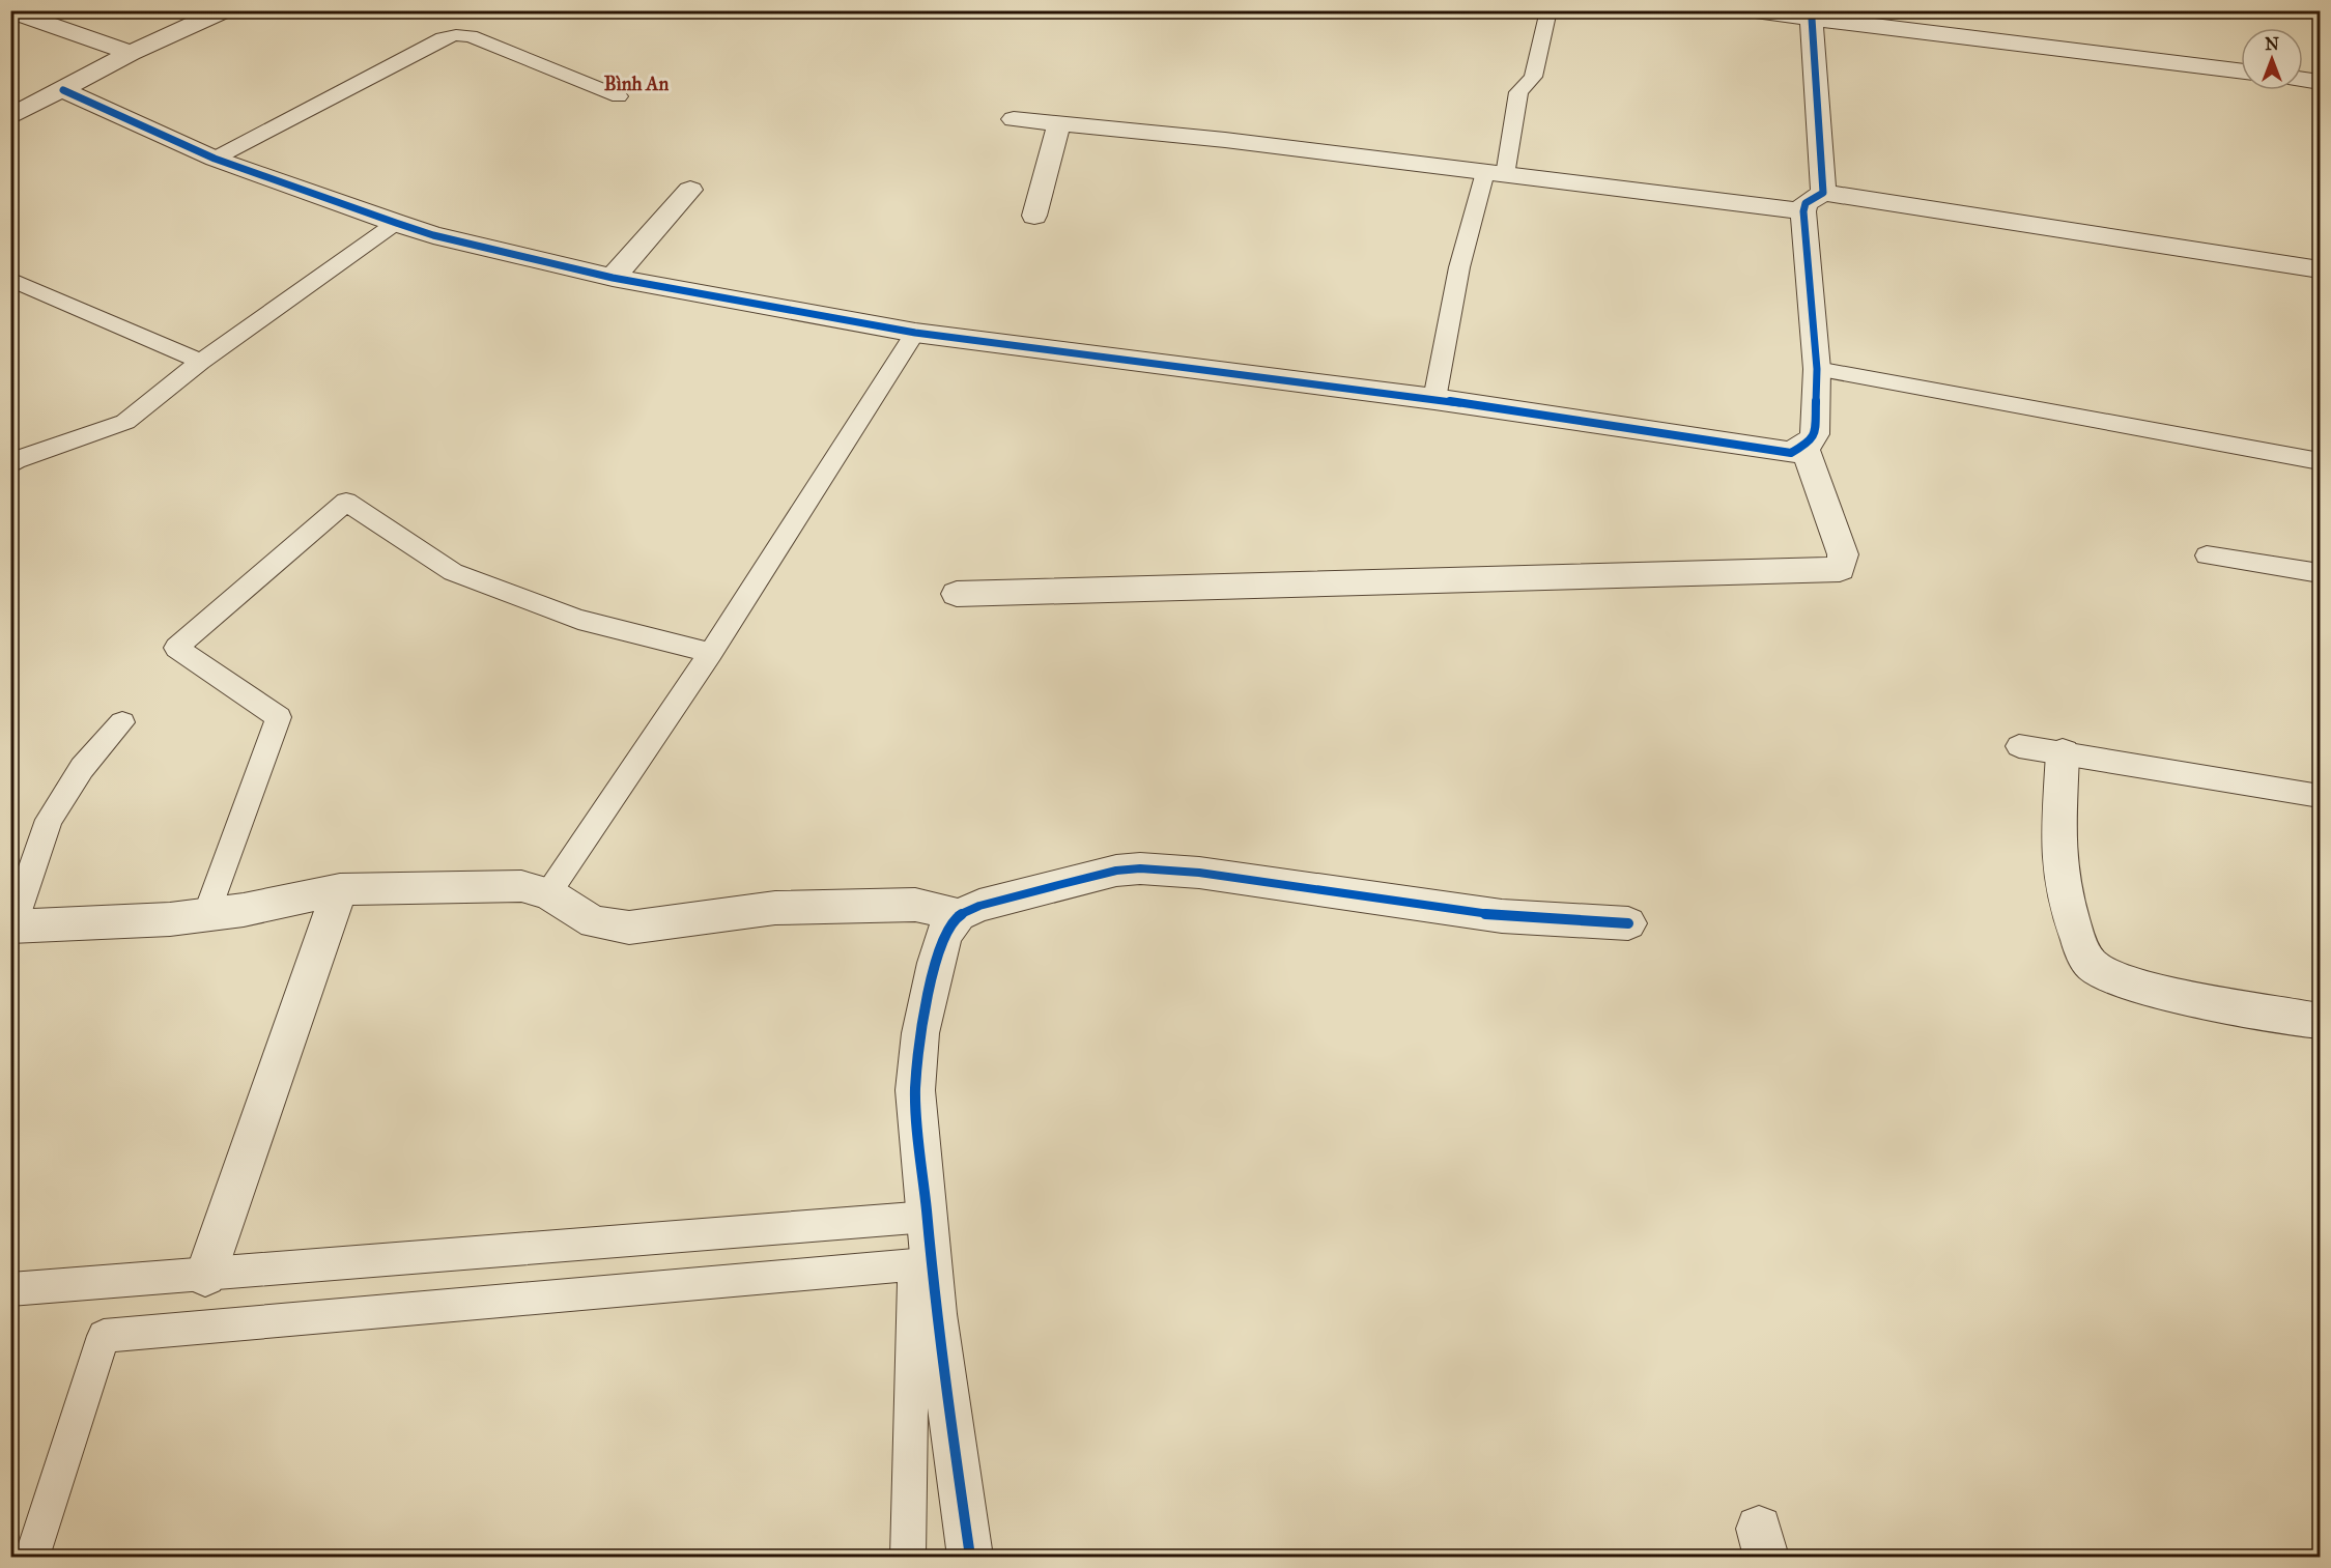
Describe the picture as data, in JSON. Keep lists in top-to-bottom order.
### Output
{
  "districts": ["Bình An"],
  "north": "top"
}
